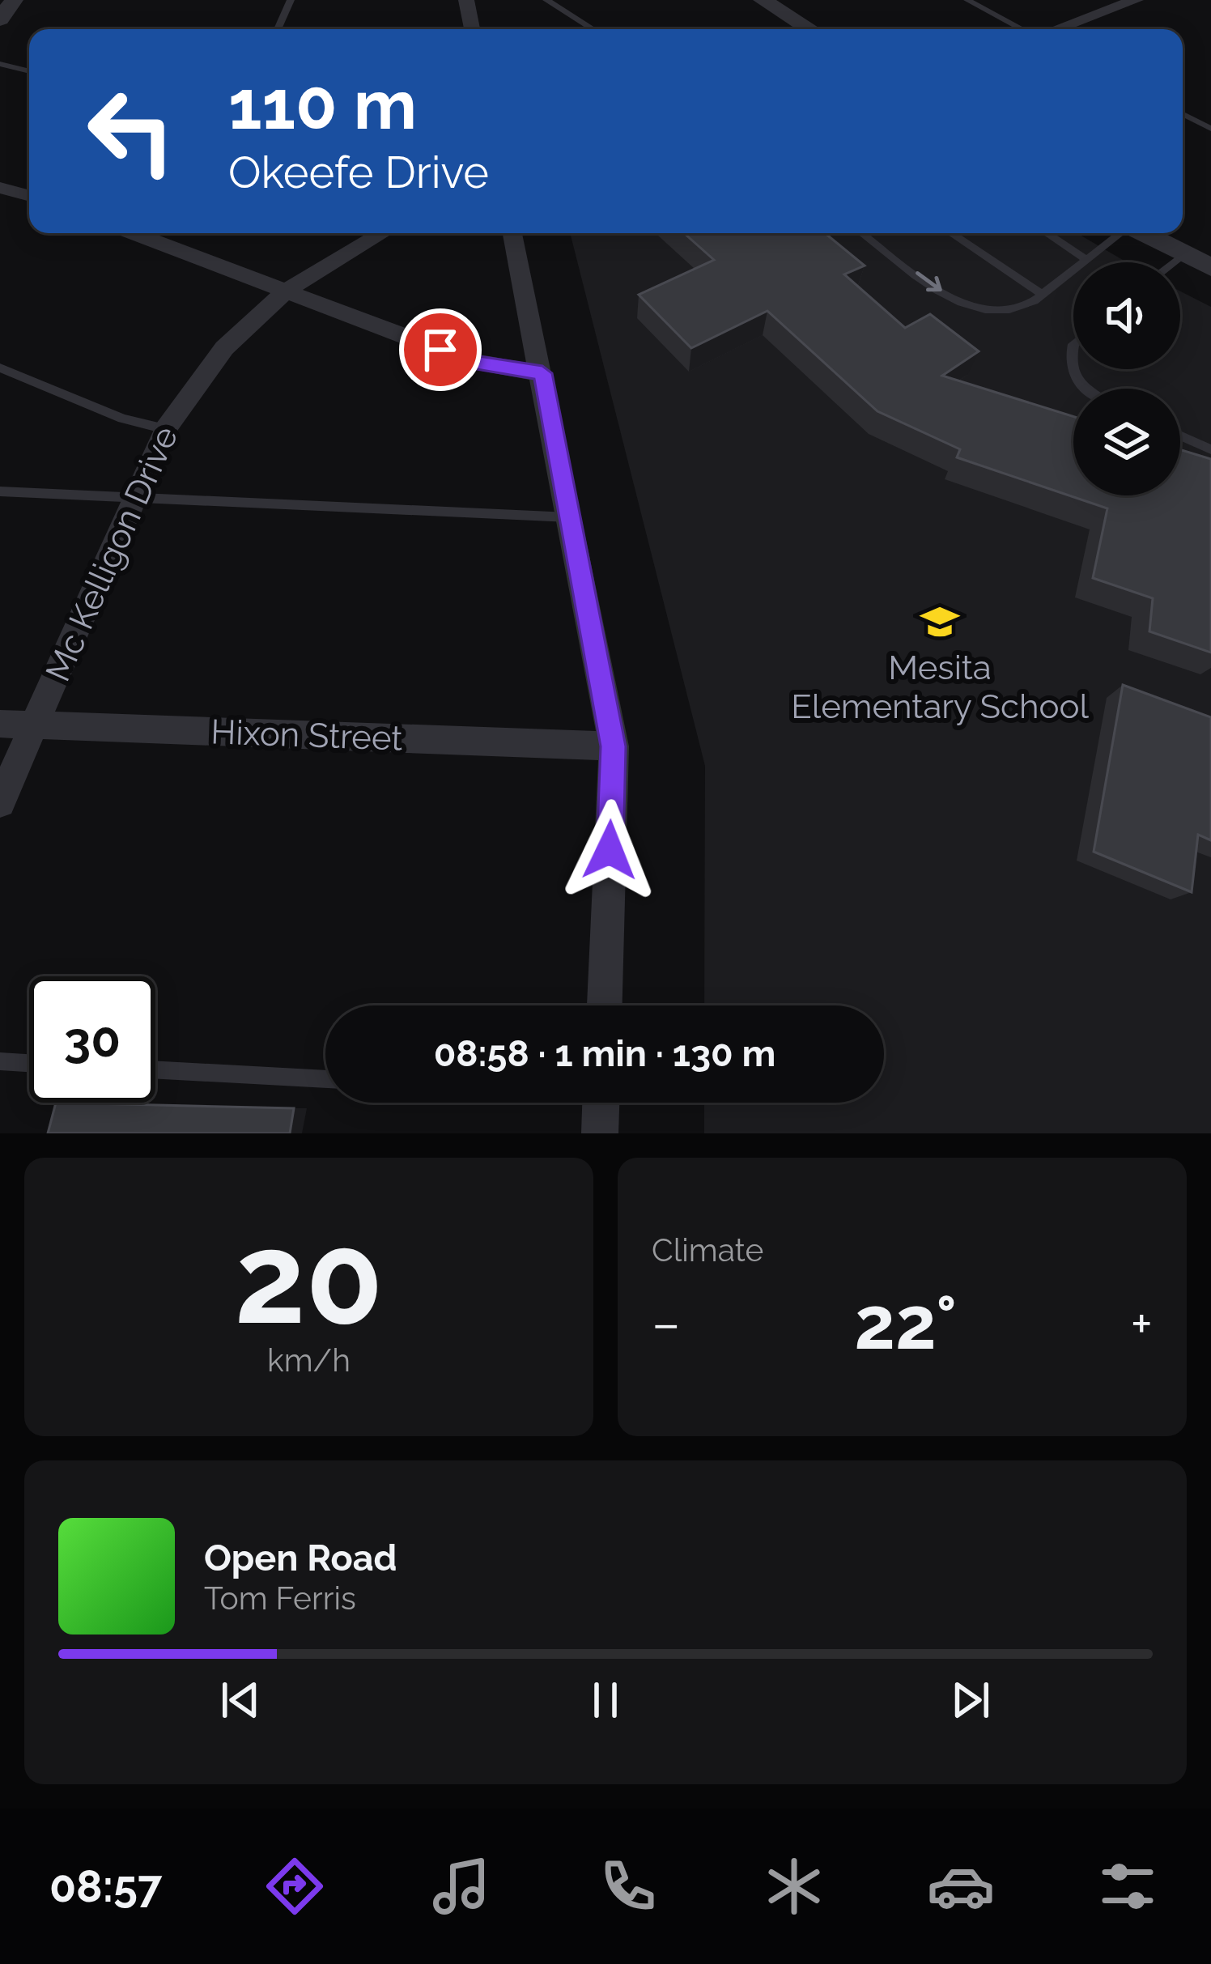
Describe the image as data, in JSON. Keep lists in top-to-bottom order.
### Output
{
  "streets": {
    "street": ["Mc Kelligon Drive", "Hixon Street"]
  },
  "crossings": [
    ["Mc Kelligon Drive", "Hixon Street"]
  ],
  "places": {
    "school or university": ["Mesita Elementary School"]
  },
  "page": {
    "turn": ["110 m", "Okeefe Drive"],
    "limit": "30",
    "trip": "08:58 · 1 min · 130 m",
    "tile": [
      ["20", "km/h"],
      "Climate"
    ],
    "heat": ["−", "22°", "+"],
    "song": ["Open Road", "Tom Ferris"],
    "tabs": "08:57"
  }
}
